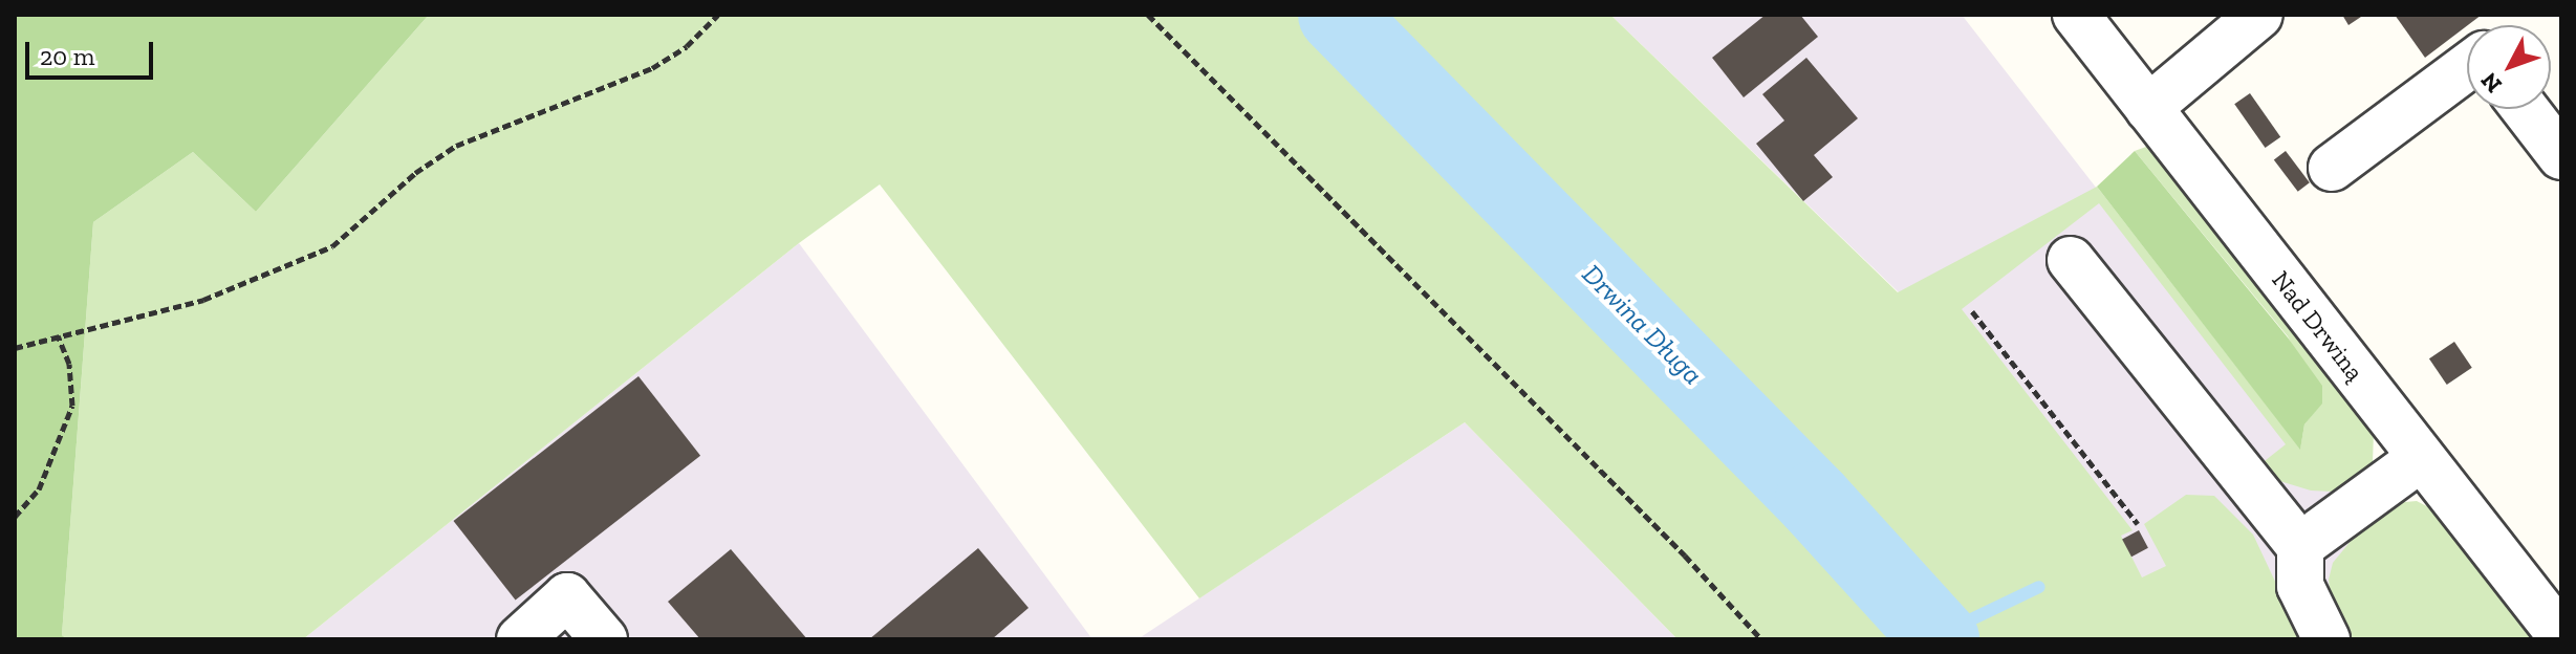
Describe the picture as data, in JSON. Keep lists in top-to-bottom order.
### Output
{
  "streets": {
    "street": ["Nad Drwiną"]
  },
  "water": ["Drwina Długa"],
  "scale_bar": "20 m",
  "north": "bottom left"
}
